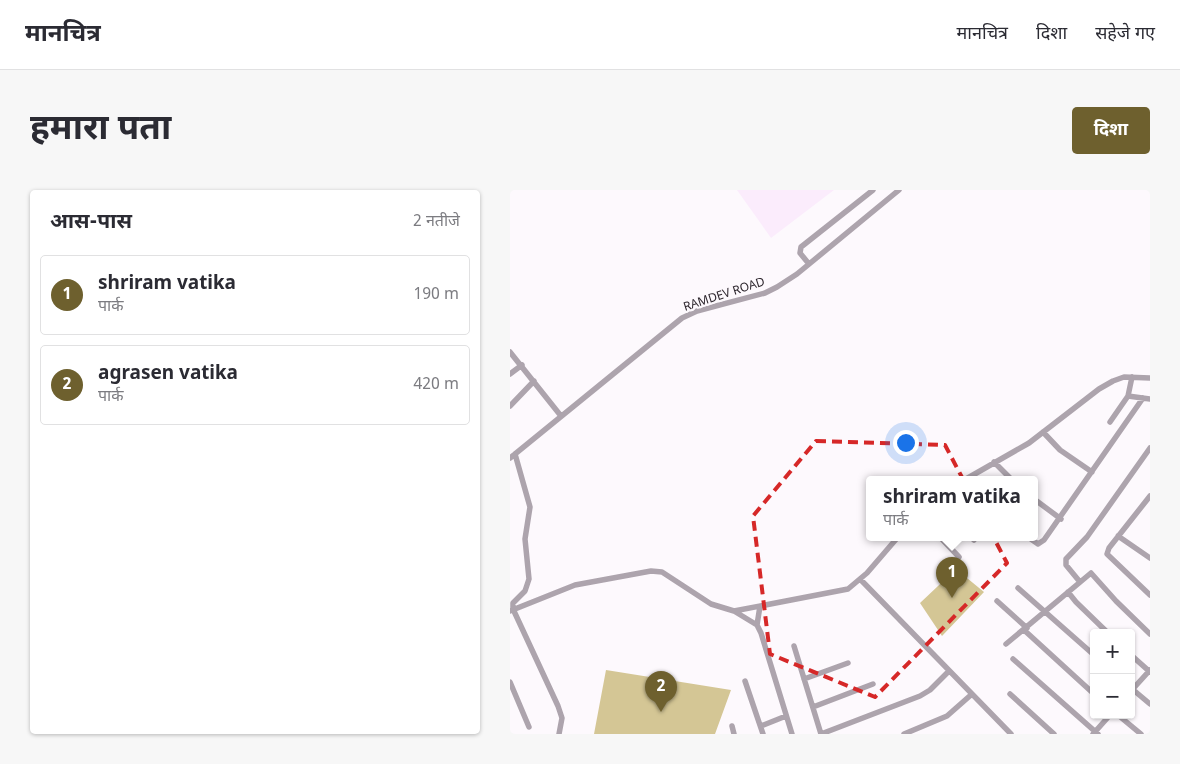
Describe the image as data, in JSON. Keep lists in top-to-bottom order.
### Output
{
  "streets": {
    "street": ["RAMDEV ROAD"]
  },
  "page": {
    "header": "मानचित्र",
    "nav": ["मानचित्र", "दिशा", "सहेजे गए"],
    "buttons": "दिशा",
    "title": "हमारा पता",
    "heading": ["आस-पास", "2 नतीजे"],
    "list": [
      {
        "mark": "1",
        "name": "shriram vatika",
        "note": "पार्क",
        "value": "190 m"
      },
      {
        "mark": "2",
        "name": "agrasen vatika",
        "note": "पार्क",
        "value": "420 m"
      }
    ],
    "popup": ["shriram vatika", "पार्क"],
    "pins": ["1", "2"],
    "map_buttons": ["+", "−"]
  }
}
